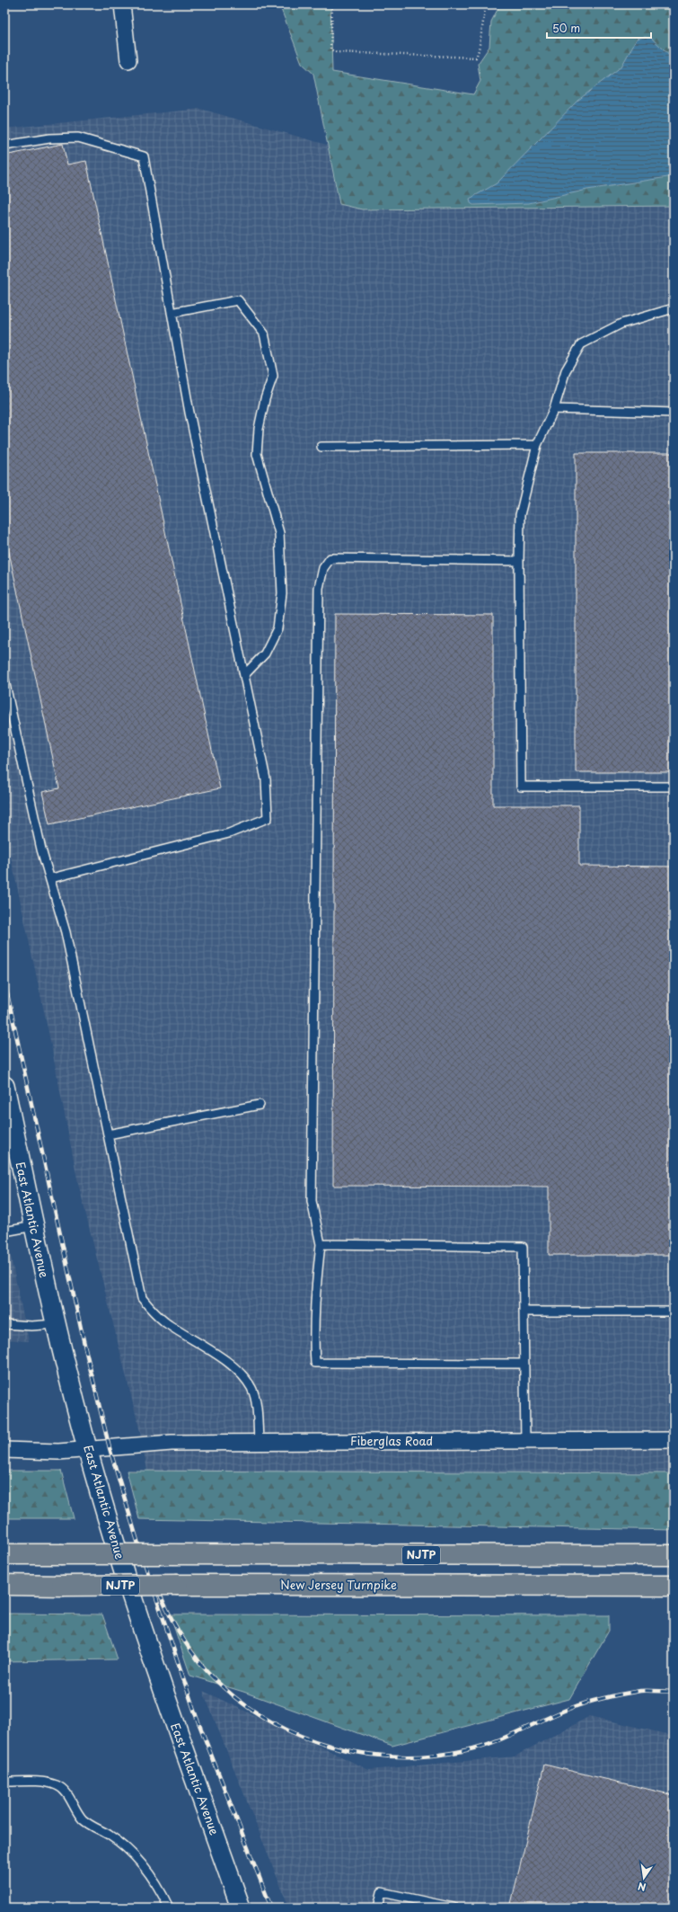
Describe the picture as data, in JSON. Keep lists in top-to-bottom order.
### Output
{
  "streets": {
    "highway": ["NJTP", "New Jersey Turnpike"],
    "street": ["East Atlantic Avenue", "Fiberglas Road"]
  },
  "crossings": [
    ["East Atlantic Avenue", "Fiberglas Road"]
  ],
  "scale_bar": "50 m",
  "north": "bottom"
}
